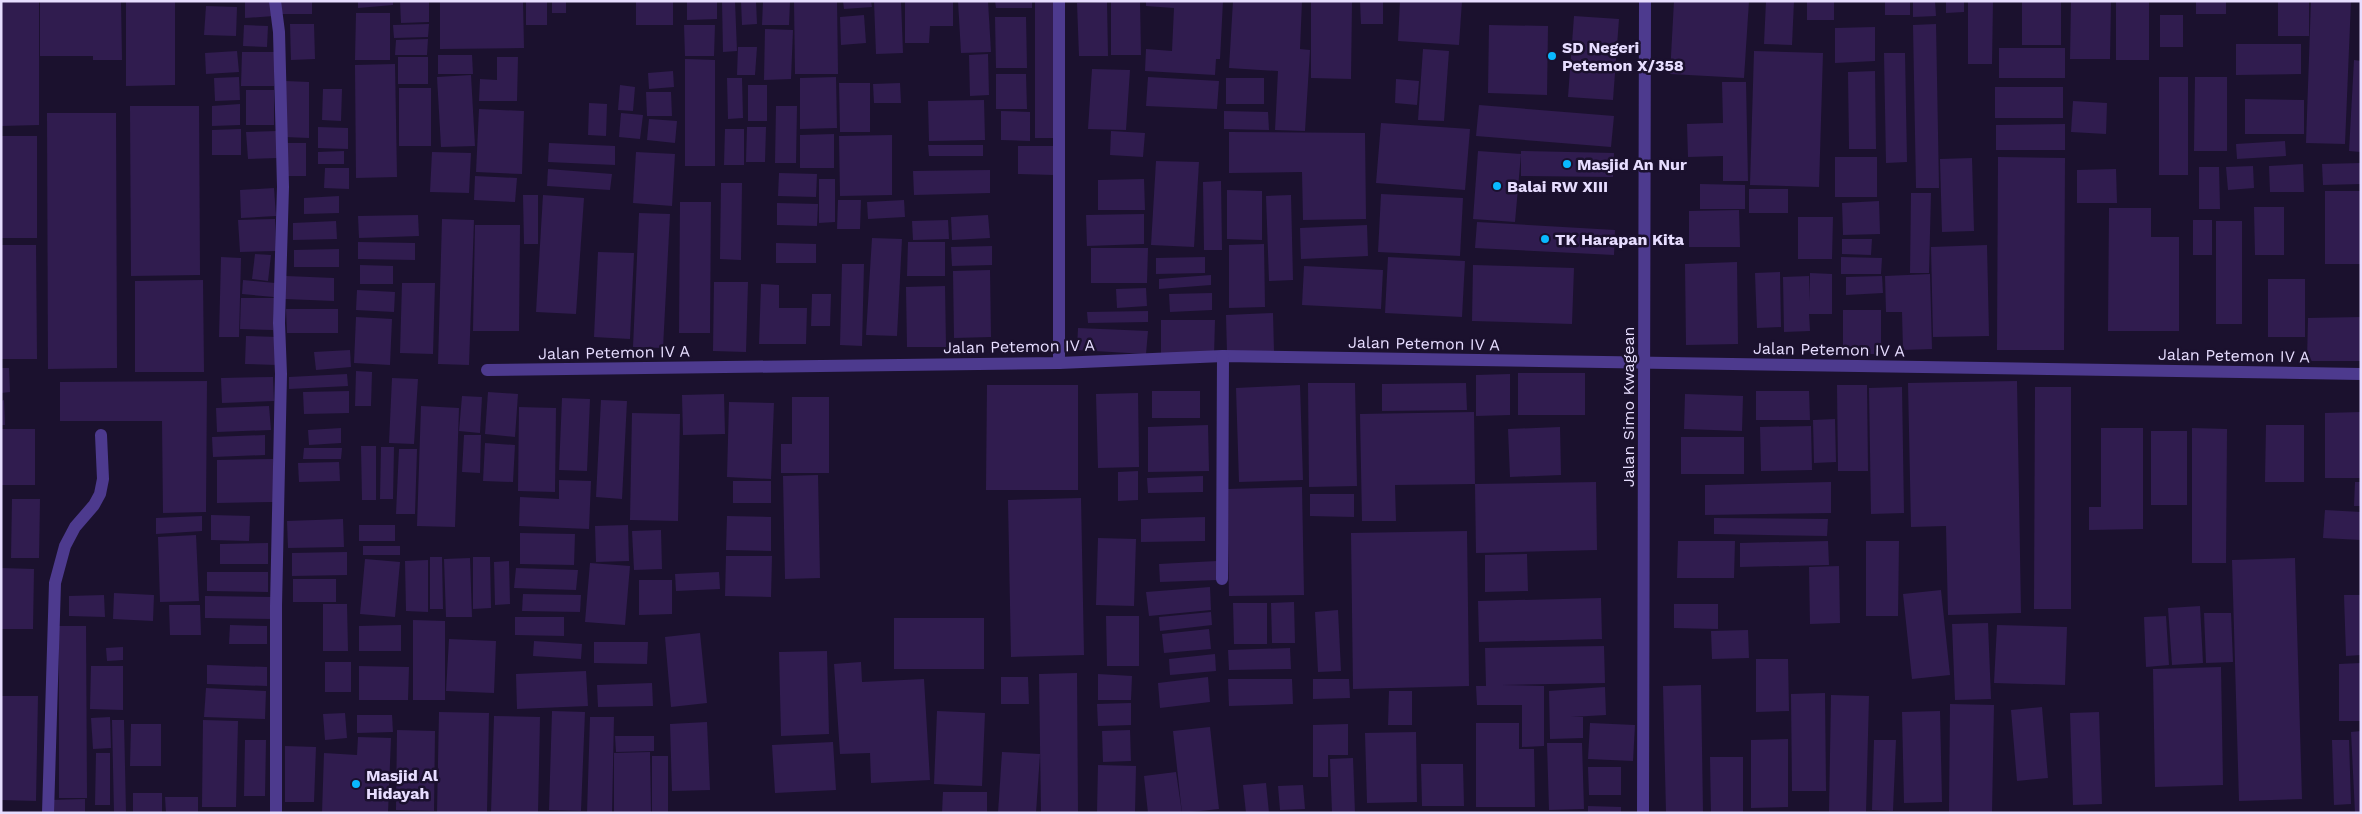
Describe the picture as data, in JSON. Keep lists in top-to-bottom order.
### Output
{
  "streets": {
    "street": ["Jalan Petemon IV A", "Jalan Simo Kwagean"]
  },
  "crossings": [
    ["Jalan Petemon IV A", "Jalan Simo Kwagean"]
  ],
  "places": [
    "SD Negeri Petemon X/358",
    "Masjid An Nur",
    "Balai RW XIII",
    "TK Harapan Kita",
    "Masjid Al Hidayah"
  ]
}
